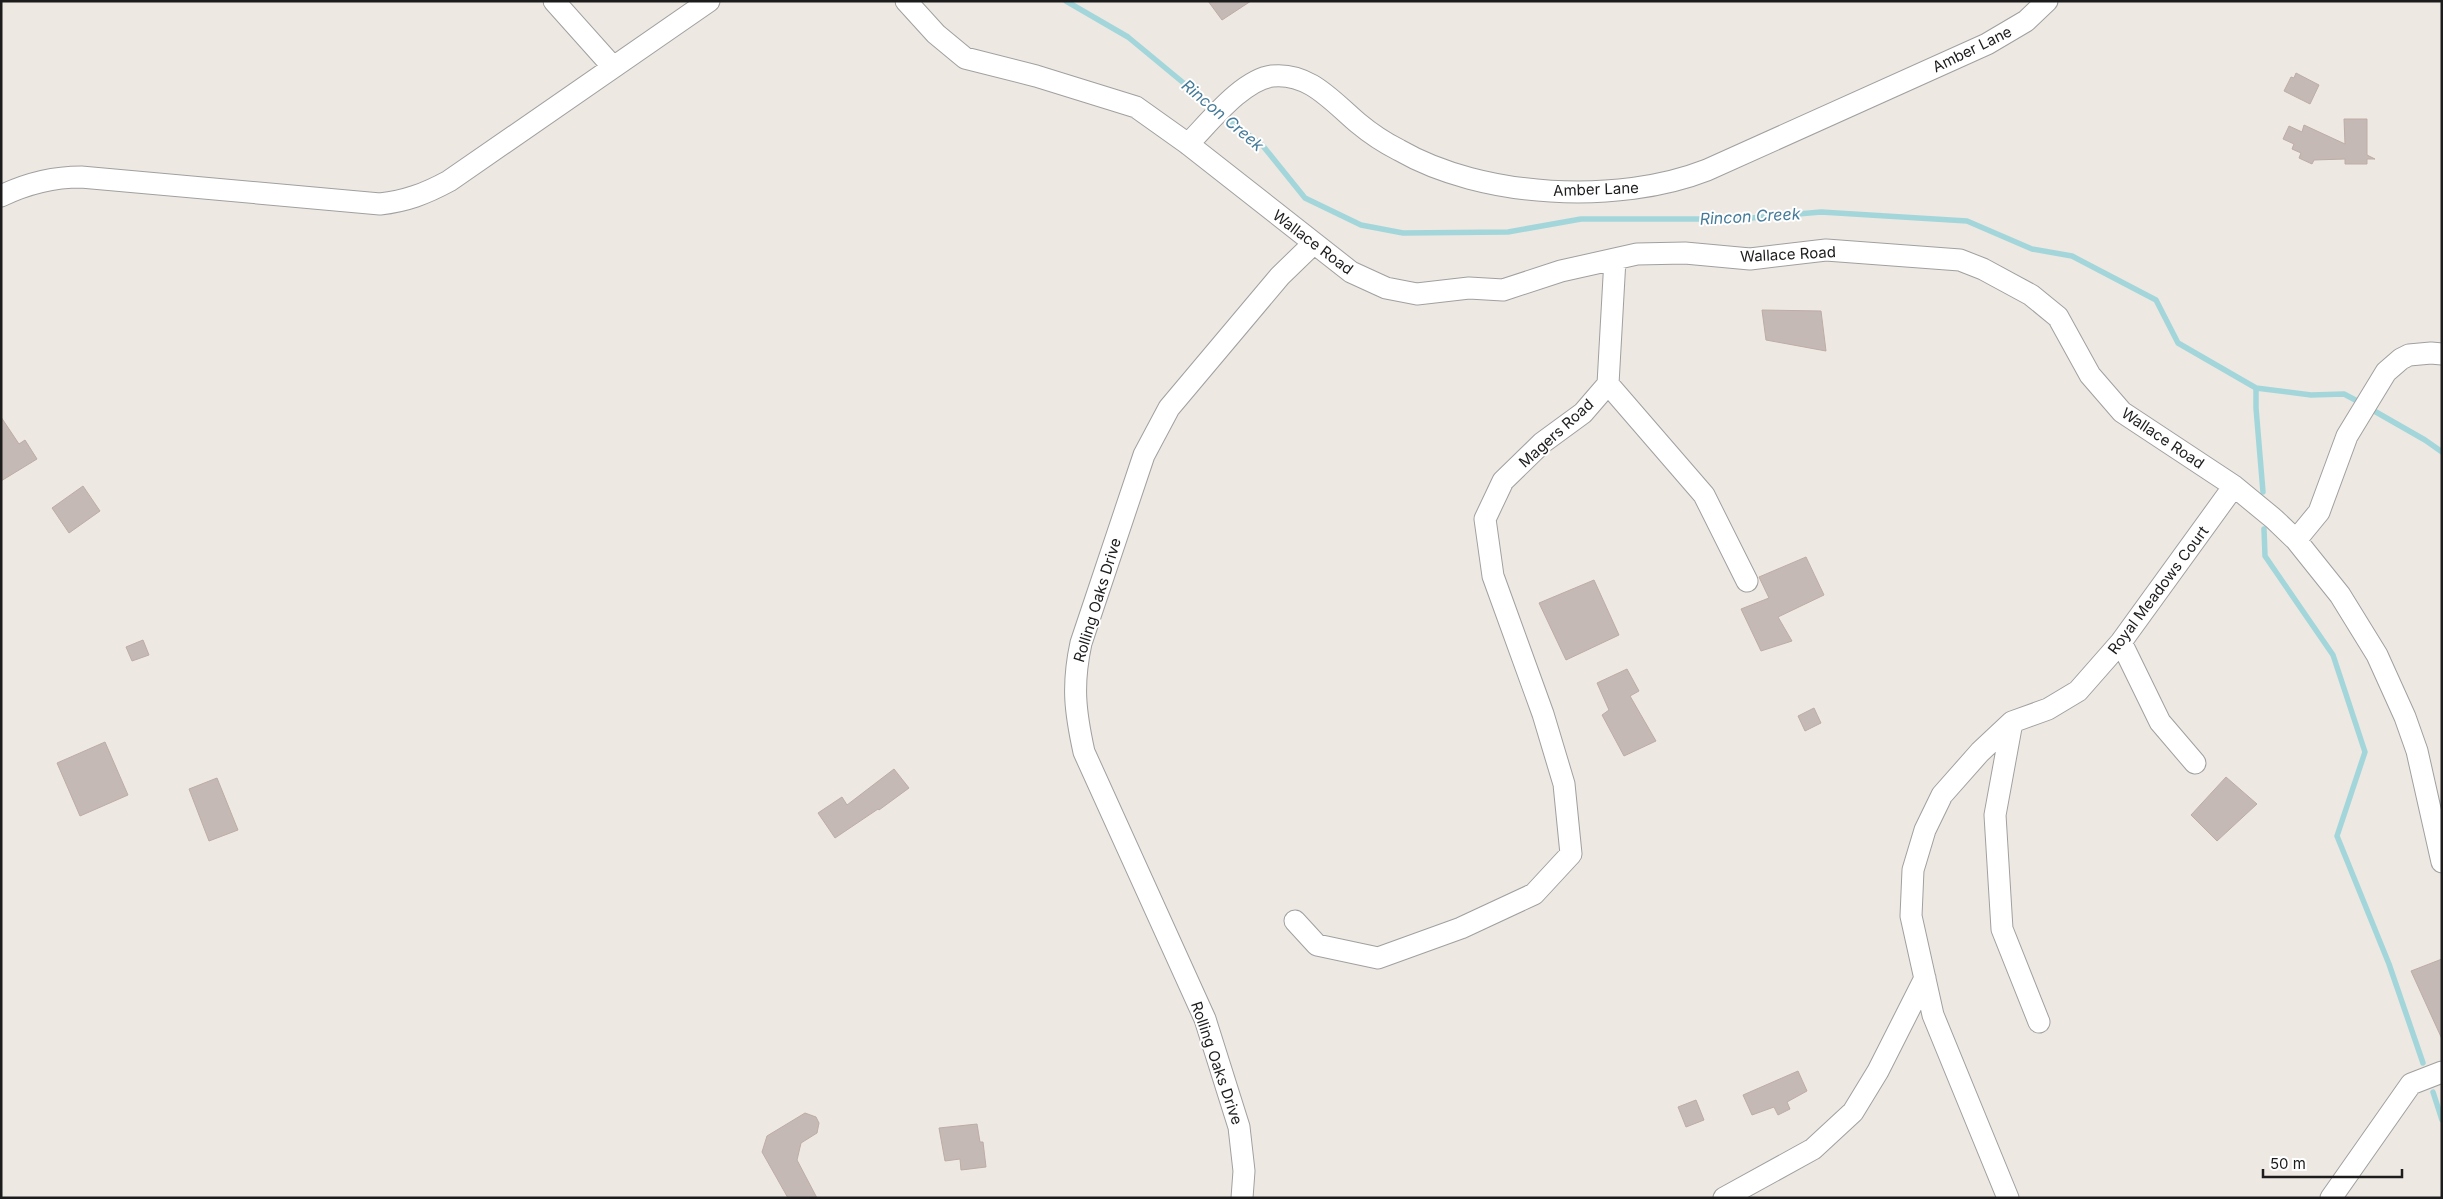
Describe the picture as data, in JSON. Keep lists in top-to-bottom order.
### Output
{
  "streets": {
    "street": [
      "Amber Lane",
      "Wallace Road",
      "Magers Road",
      "Royal Meadows Court",
      "Rolling Oaks Drive"
    ]
  },
  "crossings": [
    ["Amber Lane", "Wallace Road"],
    ["Wallace Road", "Royal Meadows Court"],
    ["Wallace Road", "Rolling Oaks Drive"]
  ],
  "water": ["Rincon Creek"],
  "scale_bar": "50 m"
}
